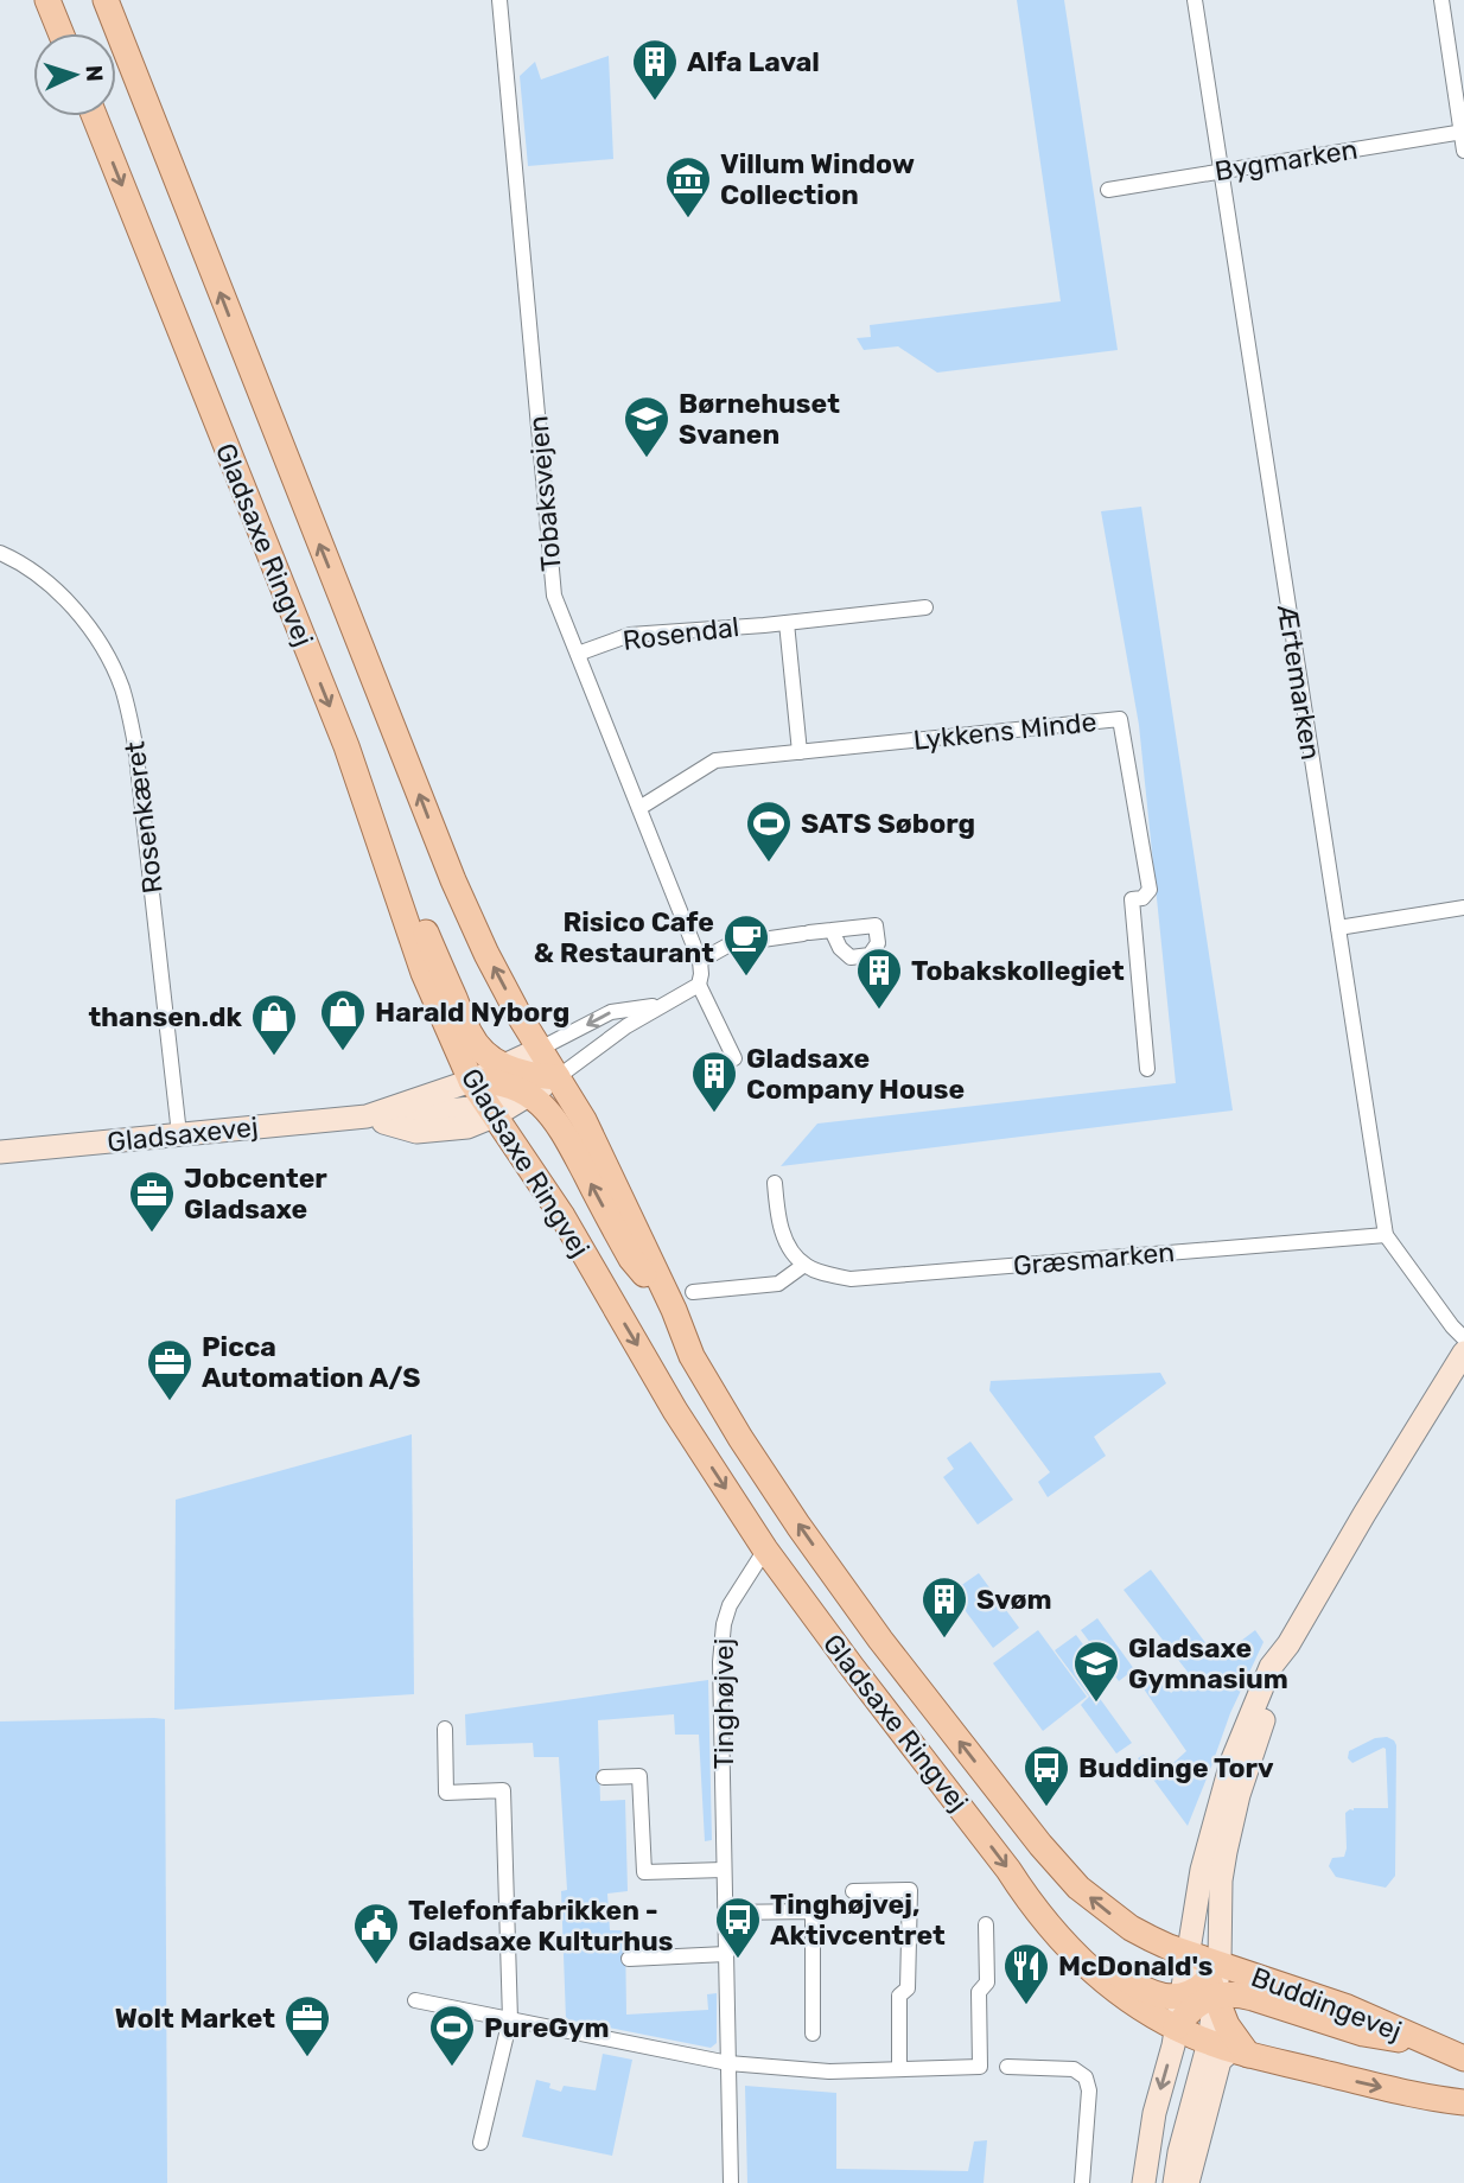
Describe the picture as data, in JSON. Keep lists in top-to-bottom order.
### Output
{
  "streets": {
    "main road": ["Gladsaxe Ringvej", "Buddingevej"],
    "street": [
      "Bygmarken",
      "Tobaksvejen",
      "Rosendal",
      "Ærtemarken",
      "Lykkens Minde",
      "Rosenkæret",
      "Gladsaxevej",
      "Græsmarken",
      "Tinghøjvej"
    ]
  },
  "crossings": [
    ["Bygmarken", "Ærtemarken"],
    ["Tobaksvejen", "Rosendal"],
    ["Tobaksvejen", "Lykkens Minde"],
    ["Gladsaxe Ringvej", "Gladsaxevej"],
    ["Gladsaxe Ringvej", "Tinghøjvej"],
    ["Gladsaxe Ringvej", "Buddingevej"],
    ["Ærtemarken", "Græsmarken"],
    ["Rosenkæret", "Gladsaxevej"]
  ],
  "places": {
    "building": [
      "Alfa Laval",
      "Tobakskollegiet",
      "Gladsaxe Company House",
      "Svøm"
    ],
    "museum": ["Villum Window Collection"],
    "school or university": ["Børnehuset Svanen", "Gladsaxe Gymnasium"],
    "sports": ["SATS Søborg", "PureGym"],
    "cafe": ["Risico Cafe & Restaurant"],
    "shop": ["Harald Nyborg", "thansen.dk"],
    "office": ["Jobcenter Gladsaxe", "Picca Automation A/S", "Wolt Market"],
    "bus stop": ["Buddinge Torv", "Tinghøjvej, Aktivcentret"],
    "public building": ["Telefonfabrikken - Gladsaxe Kulturhus"],
    "restaurant": ["McDonald's"]
  },
  "north": "right"
}
